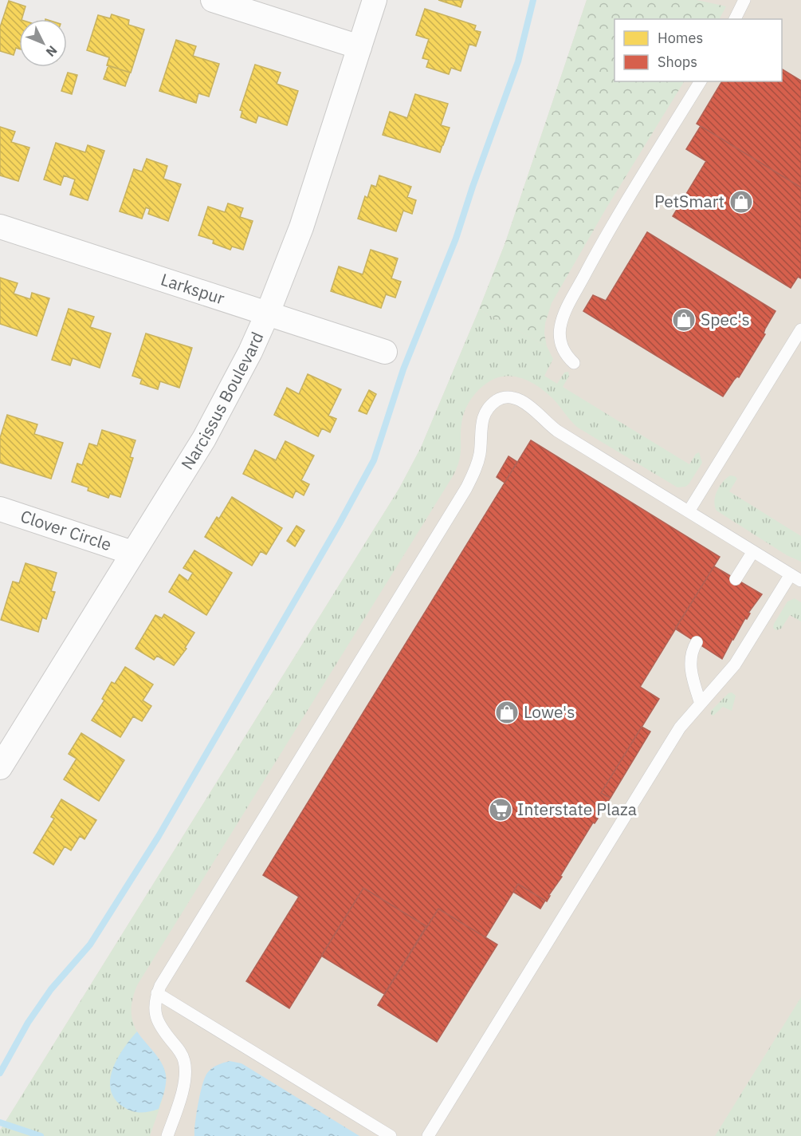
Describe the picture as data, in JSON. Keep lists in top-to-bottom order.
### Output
{
  "streets": {
    "street": ["Larkspur", "Narcissus Boulevard", "Clover Circle"]
  },
  "crossings": [
    ["Larkspur", "Narcissus Boulevard"],
    ["Narcissus Boulevard", "Clover Circle"]
  ],
  "places": {
    "shop": ["PetSmart", "Spec's", "Lowe's"],
    "supermarket": ["Interstate Plaza"]
  },
  "legend": ["Homes", "Shops"],
  "north": "bottom right"
}
